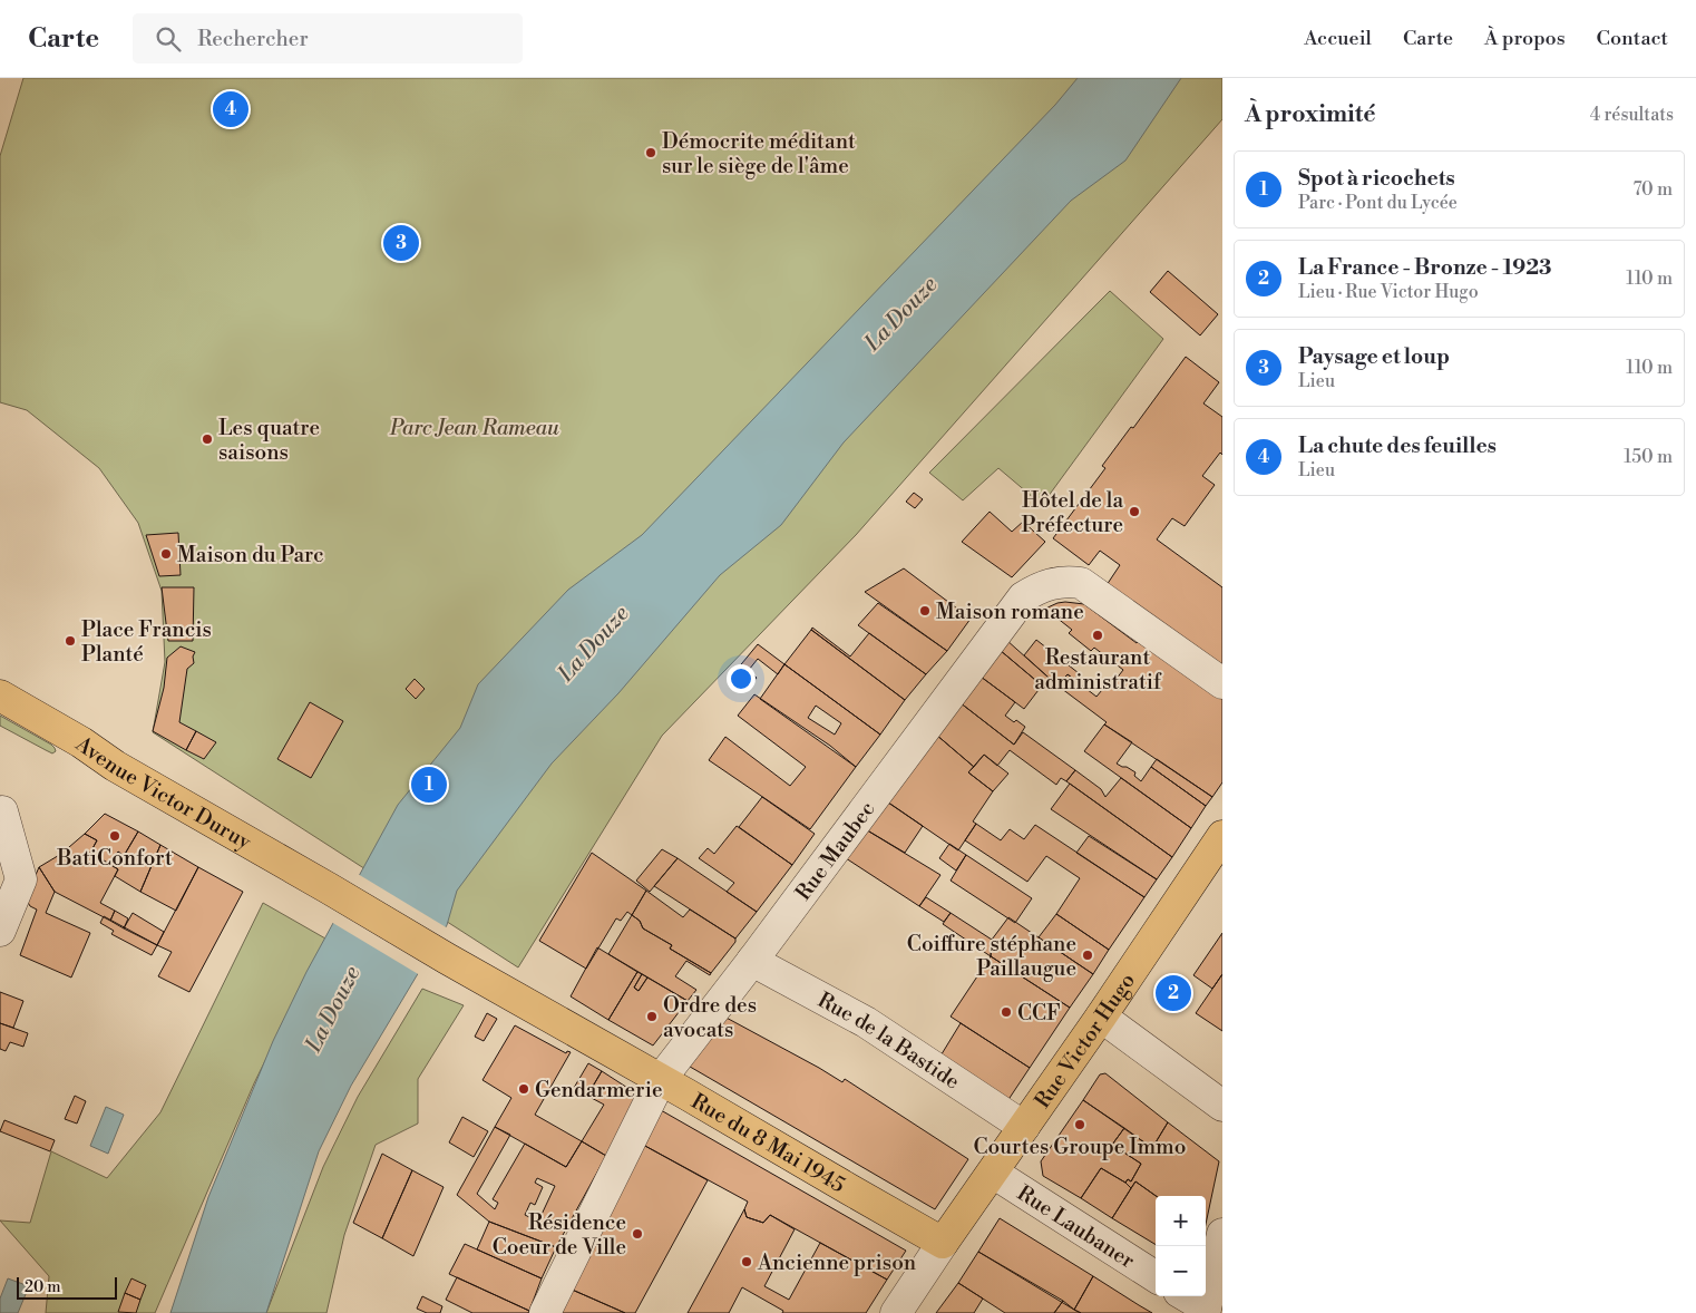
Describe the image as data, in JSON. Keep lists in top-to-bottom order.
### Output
{
  "streets": {
    "main road": ["Avenue Victor Duruy", "Rue Victor Hugo", "Rue du 8 Mai 1945"],
    "street": ["Rue Maubec", "Rue de la Bastide", "Rue Laubaner"]
  },
  "crossings": [
    ["Avenue Victor Duruy", "Rue du 8 Mai 1945"],
    ["Rue Maubec", "Rue de la Bastide"],
    ["Rue Maubec", "Rue du 8 Mai 1945"],
    ["Rue Victor Hugo", "Rue de la Bastide"],
    ["Rue Victor Hugo", "Rue du 8 Mai 1945"],
    ["Rue Victor Hugo", "Rue Laubaner"]
  ],
  "water": ["La Douze"],
  "parks": ["Parc Jean Rameau"],
  "places": [
    "Démocrite méditant sur le siège de l'âme",
    "Les quatre saisons",
    "Hôtel de la Préfecture",
    "Maison du Parc",
    "Maison romane",
    "Restaurant administratif",
    "Place Francis Planté",
    "BatiConfort",
    "Coiffure stéphane Paillaugue",
    "CCF",
    "Ordre des avocats",
    "Gendarmerie",
    "Courtes Groupe Immo",
    "Résidence Coeur de Ville",
    "Ancienne prison"
  ],
  "scale_bar": "20 m",
  "page": {
    "header": "Carte",
    "search": "Rechercher",
    "nav": [
      "Accueil",
      "Carte",
      "À propos",
      "Contact"
    ],
    "heading": ["À proximité", "4 résultats"],
    "pins": [
      "4",
      "3",
      "1",
      "2"
    ],
    "list": [
      {
        "mark": "1",
        "name": "Spot à ricochets",
        "note": "Parc · Pont du Lycée",
        "value": "70 m"
      },
      {
        "mark": "2",
        "name": "La France - Bronze - 1923",
        "note": "Lieu · Rue Victor Hugo",
        "value": "110 m"
      },
      {
        "mark": "3",
        "name": "Paysage et loup",
        "note": "Lieu",
        "value": "110 m"
      },
      {
        "mark": "4",
        "name": "La chute des feuilles",
        "note": "Lieu",
        "value": "150 m"
      }
    ],
    "map_buttons": ["+", "−"],
    "scale": "20 m"
  }
}
